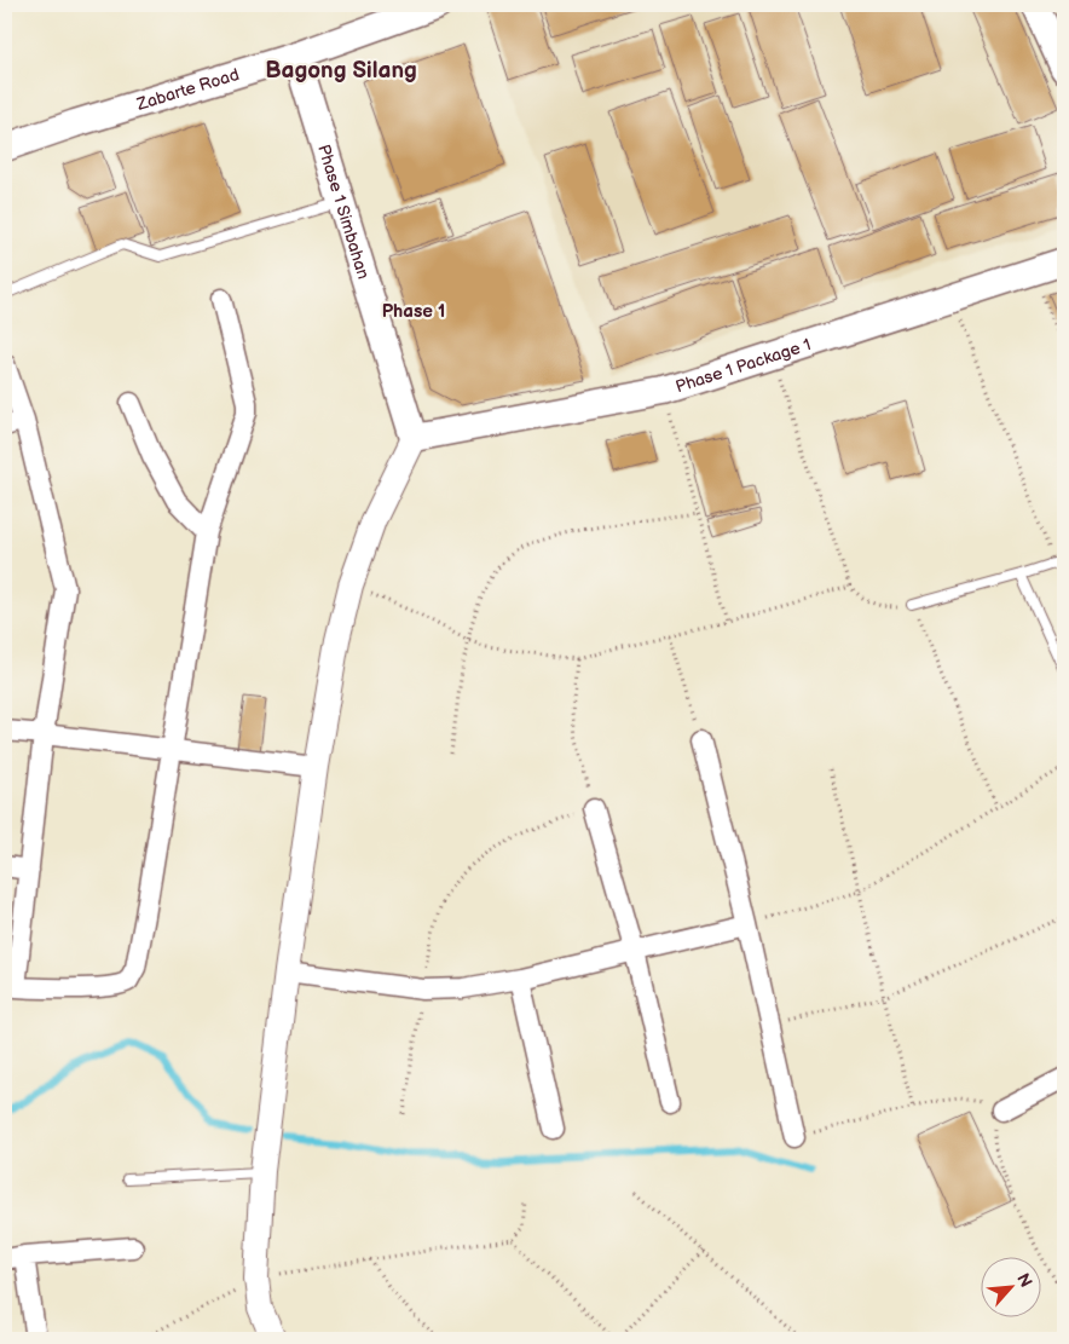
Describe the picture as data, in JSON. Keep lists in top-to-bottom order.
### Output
{
  "streets": {
    "main road": ["Zabarte Road", "Phase 1 Simbahan", "Phase 1 Package 1"]
  },
  "crossings": [
    ["Zabarte Road", "Phase 1 Simbahan"],
    ["Phase 1 Simbahan", "Phase 1 Package 1"]
  ],
  "districts": ["Bagong Silang", "Phase 1"],
  "north": "top right"
}
